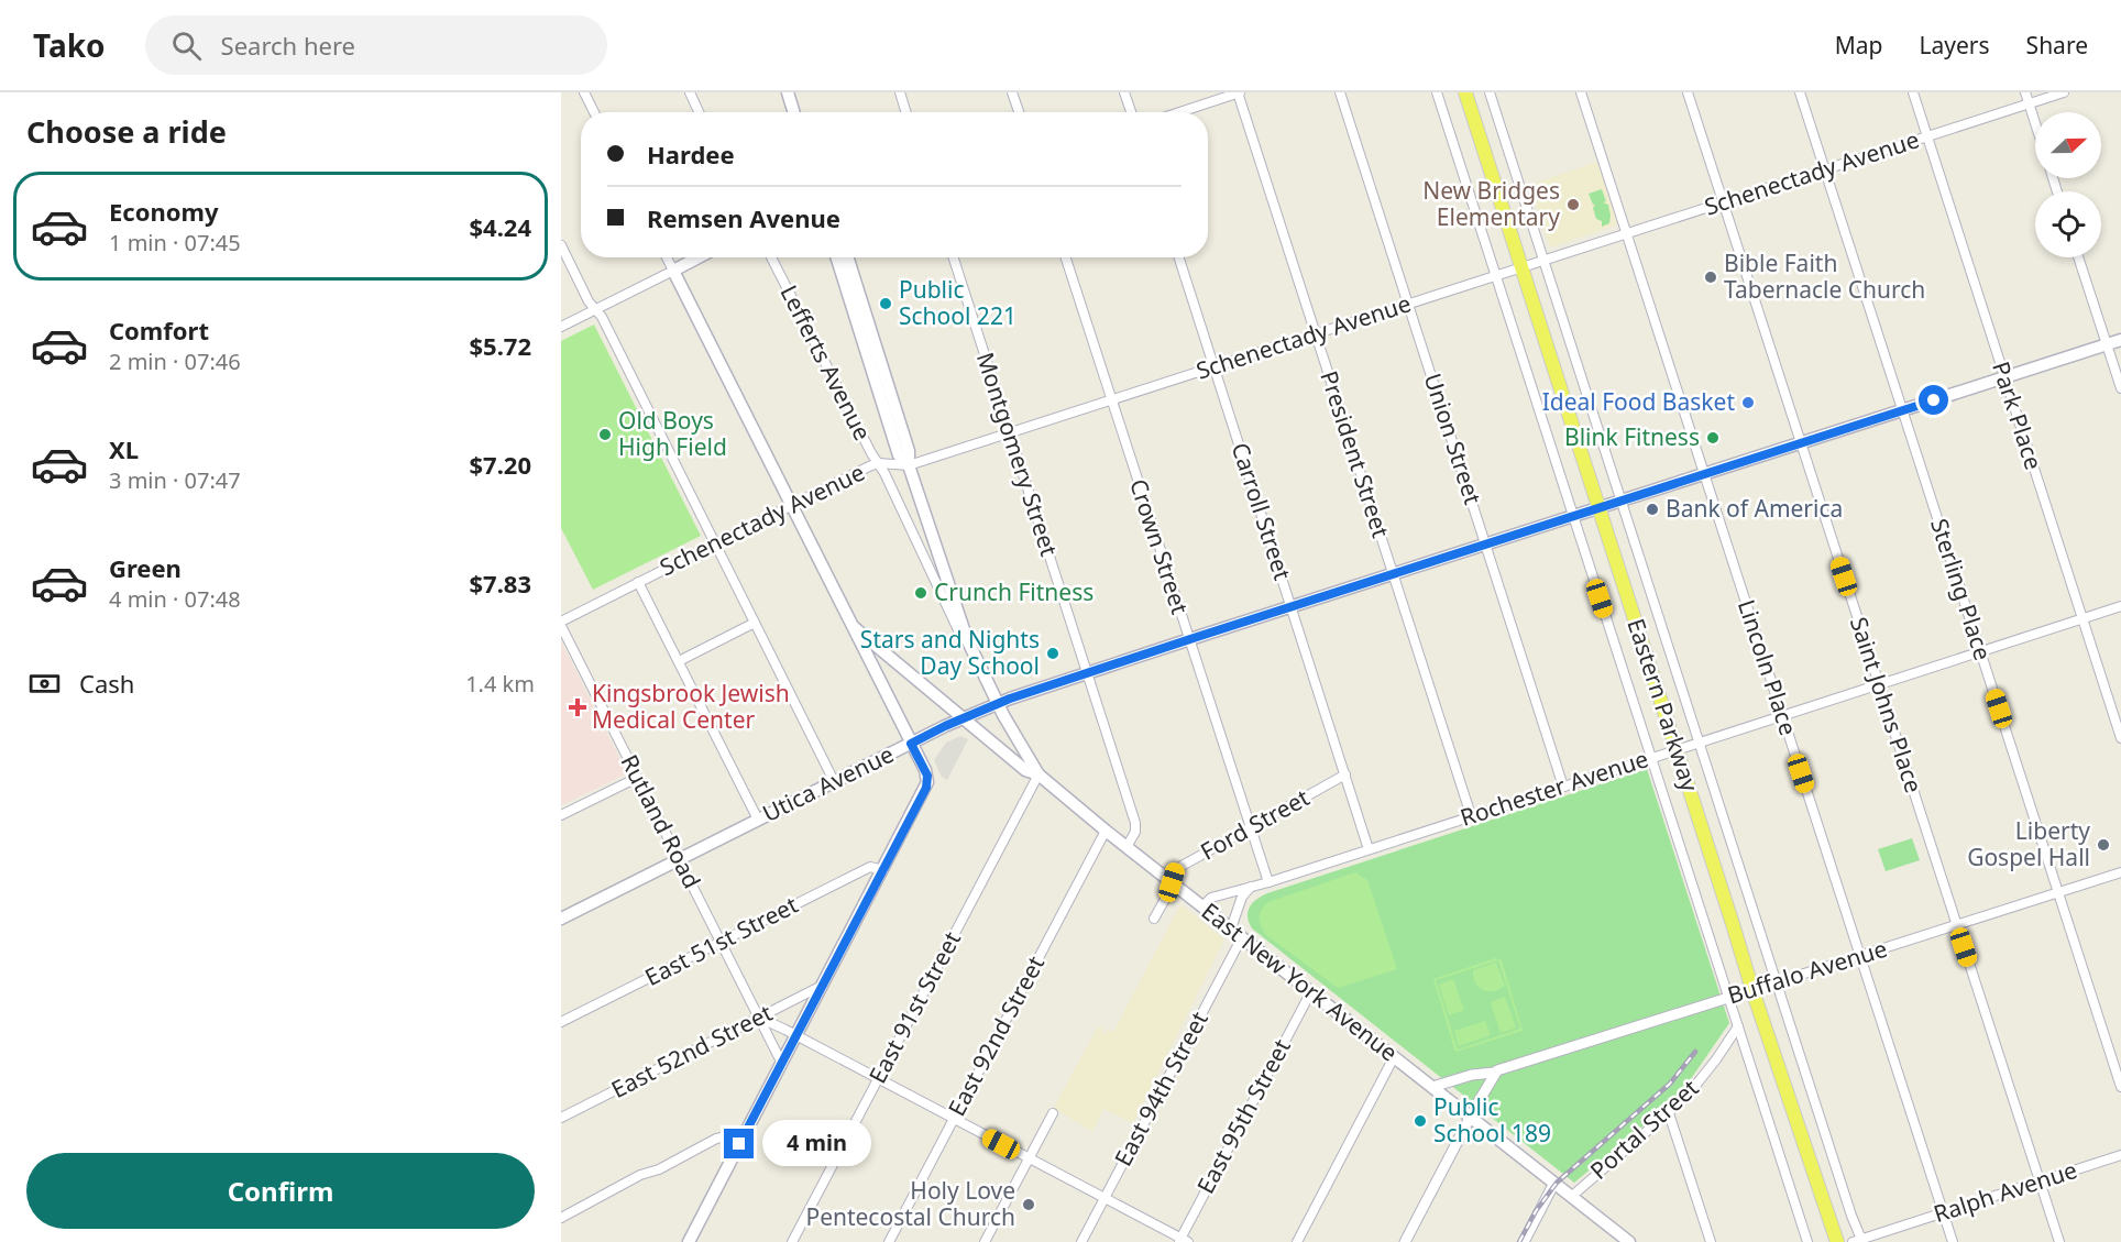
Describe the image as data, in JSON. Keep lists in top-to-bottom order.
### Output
{
  "streets": {
    "main road": ["Eastern Parkway", "Utica Avenue", "East New York Avenue"],
    "street": [
      "Schenectady Avenue",
      "Lefferts Avenue",
      "Park Place",
      "Union Street",
      "Montgomery Street",
      "President Street",
      "Carroll Street",
      "Crown Street",
      "Sterling Place",
      "Lincoln Place",
      "Saint Johns Place",
      "Rochester Avenue",
      "Rutland Road",
      "Ford Street",
      "East 51st Street",
      "Buffalo Avenue",
      "East 91st Street",
      "East 92nd Street",
      "East 52nd Street",
      "East 94th Street",
      "East 95th Street",
      "Portal Street",
      "Ralph Avenue"
    ]
  },
  "crossings": [
    ["Schenectady Avenue", "Lefferts Avenue"],
    ["Schenectady Avenue", "Park Place"],
    ["Schenectady Avenue", "Union Street"],
    ["Schenectady Avenue", "Montgomery Street"],
    ["Schenectady Avenue", "President Street"],
    ["Schenectady Avenue", "Carroll Street"],
    ["Schenectady Avenue", "Crown Street"],
    ["Schenectady Avenue", "Sterling Place"],
    ["Schenectady Avenue", "Lincoln Place"],
    ["Schenectady Avenue", "Eastern Parkway"],
    ["Schenectady Avenue", "Saint Johns Place"],
    ["Schenectady Avenue", "Rutland Road"],
    ["Schenectady Avenue", "East New York Avenue"],
    ["Park Place", "Utica Avenue"],
    ["Park Place", "Rochester Avenue"],
    ["Union Street", "Utica Avenue"],
    ["Union Street", "Rochester Avenue"],
    ["Montgomery Street", "Utica Avenue"],
    ["Montgomery Street", "East New York Avenue"],
    ["President Street", "Utica Avenue"],
    ["President Street", "Rochester Avenue"],
    ["Carroll Street", "Utica Avenue"],
    ["Carroll Street", "Rochester Avenue"],
    ["Carroll Street", "Ford Street"],
    ["Crown Street", "Utica Avenue"],
    ["Crown Street", "Rochester Avenue"],
    ["Crown Street", "Ford Street"],
    ["Sterling Place", "Utica Avenue"],
    ["Sterling Place", "Rochester Avenue"],
    ["Sterling Place", "Buffalo Avenue"],
    ["Lincoln Place", "Utica Avenue"],
    ["Lincoln Place", "Rochester Avenue"],
    ["Lincoln Place", "Buffalo Avenue"],
    ["Lincoln Place", "Ralph Avenue"],
    ["Eastern Parkway", "Utica Avenue"],
    ["Eastern Parkway", "Rochester Avenue"],
    ["Eastern Parkway", "Buffalo Avenue"],
    ["Saint Johns Place", "Utica Avenue"],
    ["Saint Johns Place", "Rochester Avenue"],
    ["Saint Johns Place", "Buffalo Avenue"],
    ["Saint Johns Place", "Ralph Avenue"],
    ["Utica Avenue", "Rutland Road"],
    ["Utica Avenue", "East New York Avenue"],
    ["Rochester Avenue", "East New York Avenue"],
    ["Rutland Road", "East 51st Street"],
    ["Rutland Road", "East 52nd Street"],
    ["Ford Street", "East New York Avenue"],
    ["East 51st Street", "East New York Avenue"],
    ["Buffalo Avenue", "East New York Avenue"],
    ["East New York Avenue", "East 91st Street"],
    ["East New York Avenue", "East 92nd Street"],
    ["East New York Avenue", "East 94th Street"],
    ["East New York Avenue", "East 95th Street"],
    ["East New York Avenue", "Portal Street"]
  ],
  "places": {
    "other": [
      "New Bridges Elementary",
      "Bible Faith Tabernacle Church",
      "Public School 221",
      "Ideal Food Basket",
      "Old Boys High Field",
      "Blink Fitness",
      "Bank of America",
      "Crunch Fitness",
      "Stars and Nights Day School",
      "Liberty Gospel Hall",
      "Public School 189",
      "Holy Love Pentecostal Church"
    ],
    "health": ["Kingsbrook Jewish Medical Center"]
  },
  "north": "right",
  "page": {
    "header": "Tako",
    "search": "Search here",
    "nav": ["Map", "Layers", "Share"],
    "heading": "Choose a ride",
    "banner": ["Hardee", "Remsen Avenue"],
    "list": [
      {
        "name": "Economy",
        "note": "1 min · 07:45",
        "value": "$4.24"
      },
      {
        "name": "Comfort",
        "note": "2 min · 07:46",
        "value": "$5.72"
      },
      {
        "name": "XL",
        "note": "3 min · 07:47",
        "value": "$7.20"
      },
      {
        "name": "Green",
        "note": "4 min · 07:48",
        "value": "$7.83"
      }
    ],
    "pay": ["Cash", "1.4 km"],
    "bubble": "4 min",
    "buttons": "Confirm"
  }
}
